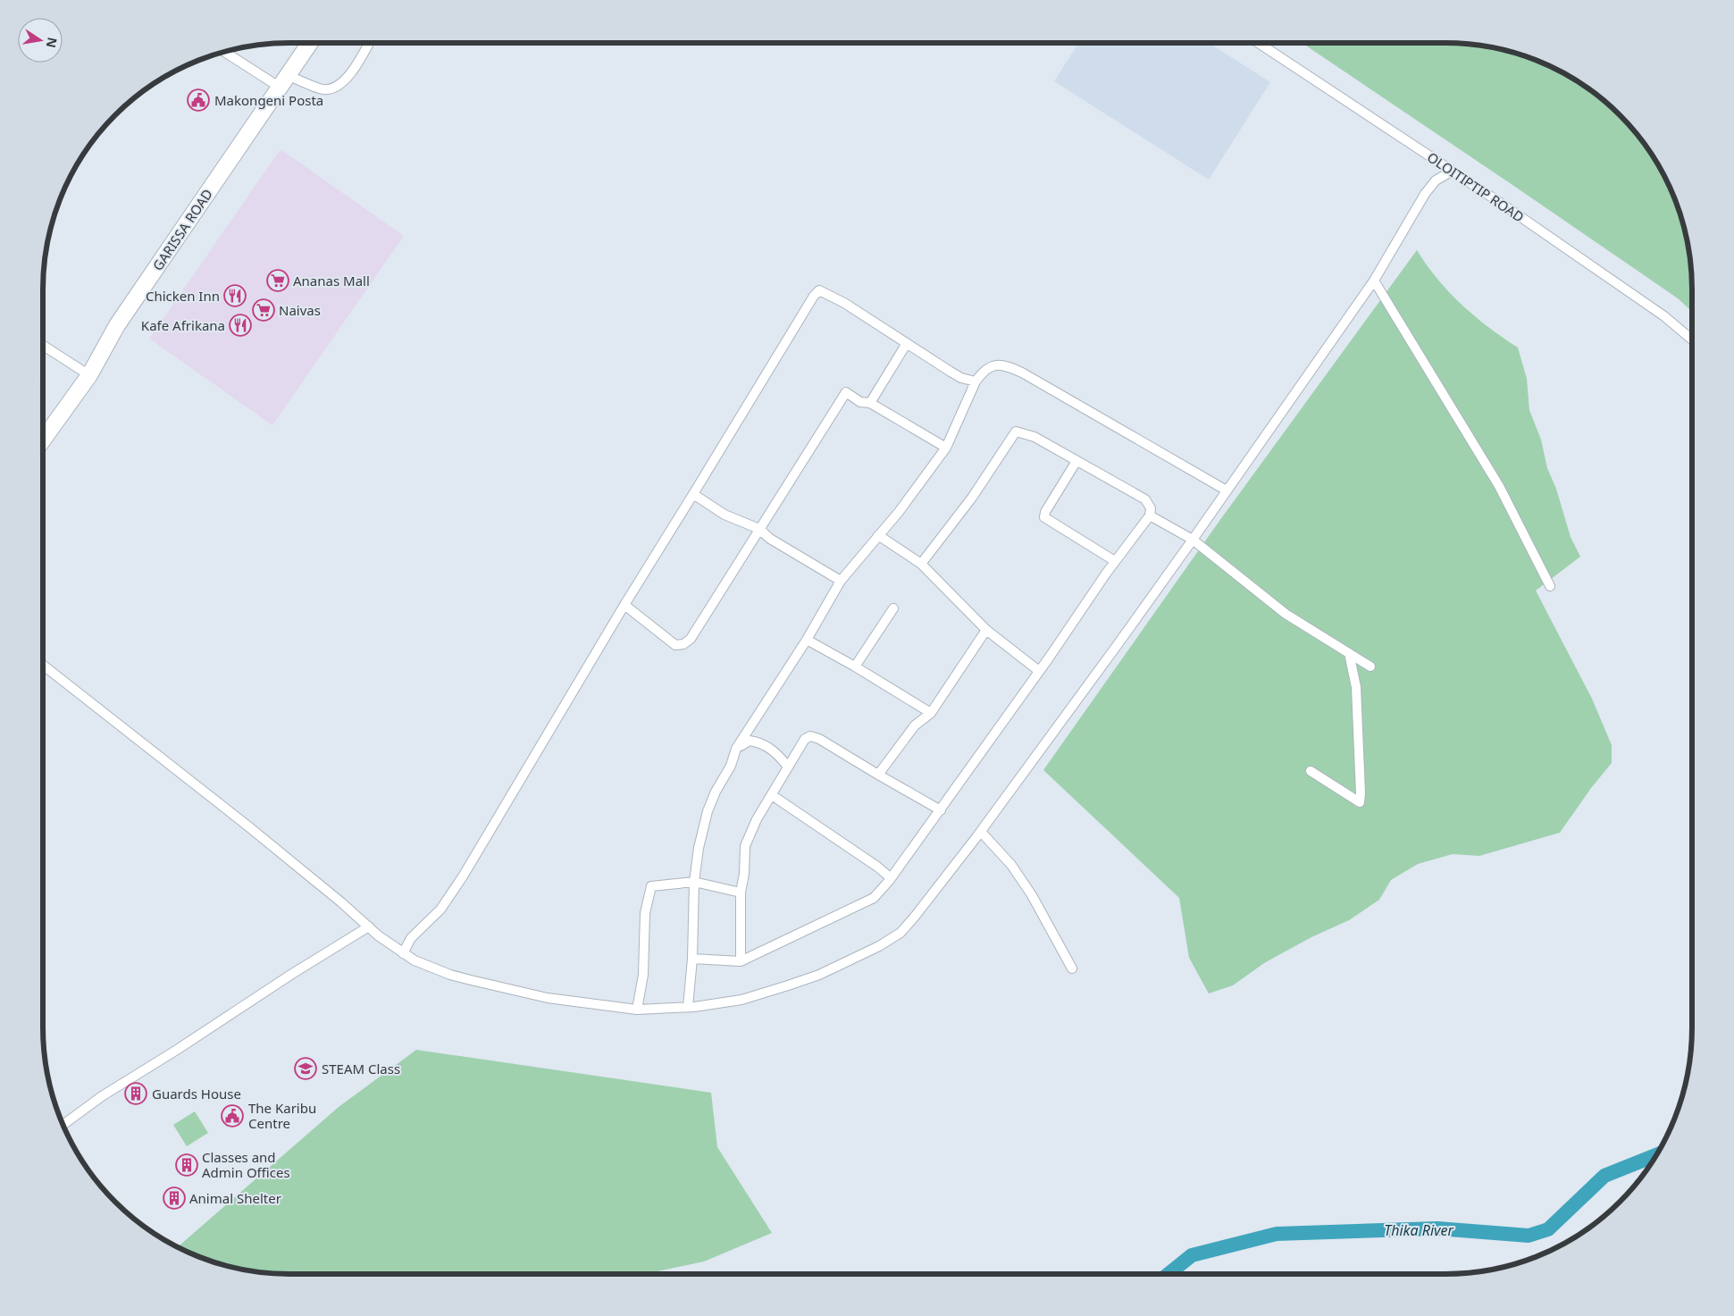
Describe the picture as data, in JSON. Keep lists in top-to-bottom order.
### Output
{
  "streets": {
    "highway": ["GARISSA ROAD"],
    "street": ["OLOITIPTIP ROAD"]
  },
  "water": ["Thika River"],
  "places": {
    "public building": ["Makongeni Posta", "The Karibu Centre"],
    "supermarket": ["Ananas Mall", "Naivas"],
    "restaurant": ["Chicken Inn", "Kafe Afrikana"],
    "school or university": ["STEAM Class"],
    "building": ["Guards House", "Classes and Admin Offices", "Animal Shelter"]
  },
  "north": "right"
}
